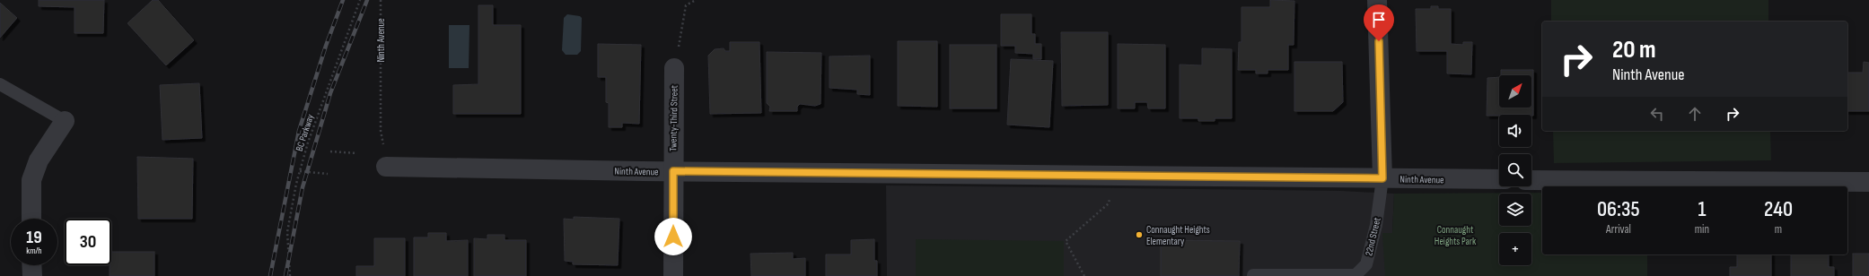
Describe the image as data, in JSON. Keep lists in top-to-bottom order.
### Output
{
  "streets": {
    "street": ["Ninth Avenue", "Twenty-Third Street"],
    "lane": ["22nd Street"],
    "path": ["BC Parkway"]
  },
  "crossings": [
    ["Ninth Avenue", "Twenty-Third Street"],
    ["Ninth Avenue", "22nd Street"]
  ],
  "parks": ["Connaught Heights Park"],
  "places": ["Connaught Heights Elementary"],
  "north": "top right",
  "page": {
    "turn": ["20 m", "Ninth Avenue"],
    "map_buttons": "+",
    "eta": [
      "06:35",
      "Arrival",
      "1",
      "min",
      "240",
      "m"
    ],
    "speed": "19 km/h",
    "limit": "30"
  }
}
